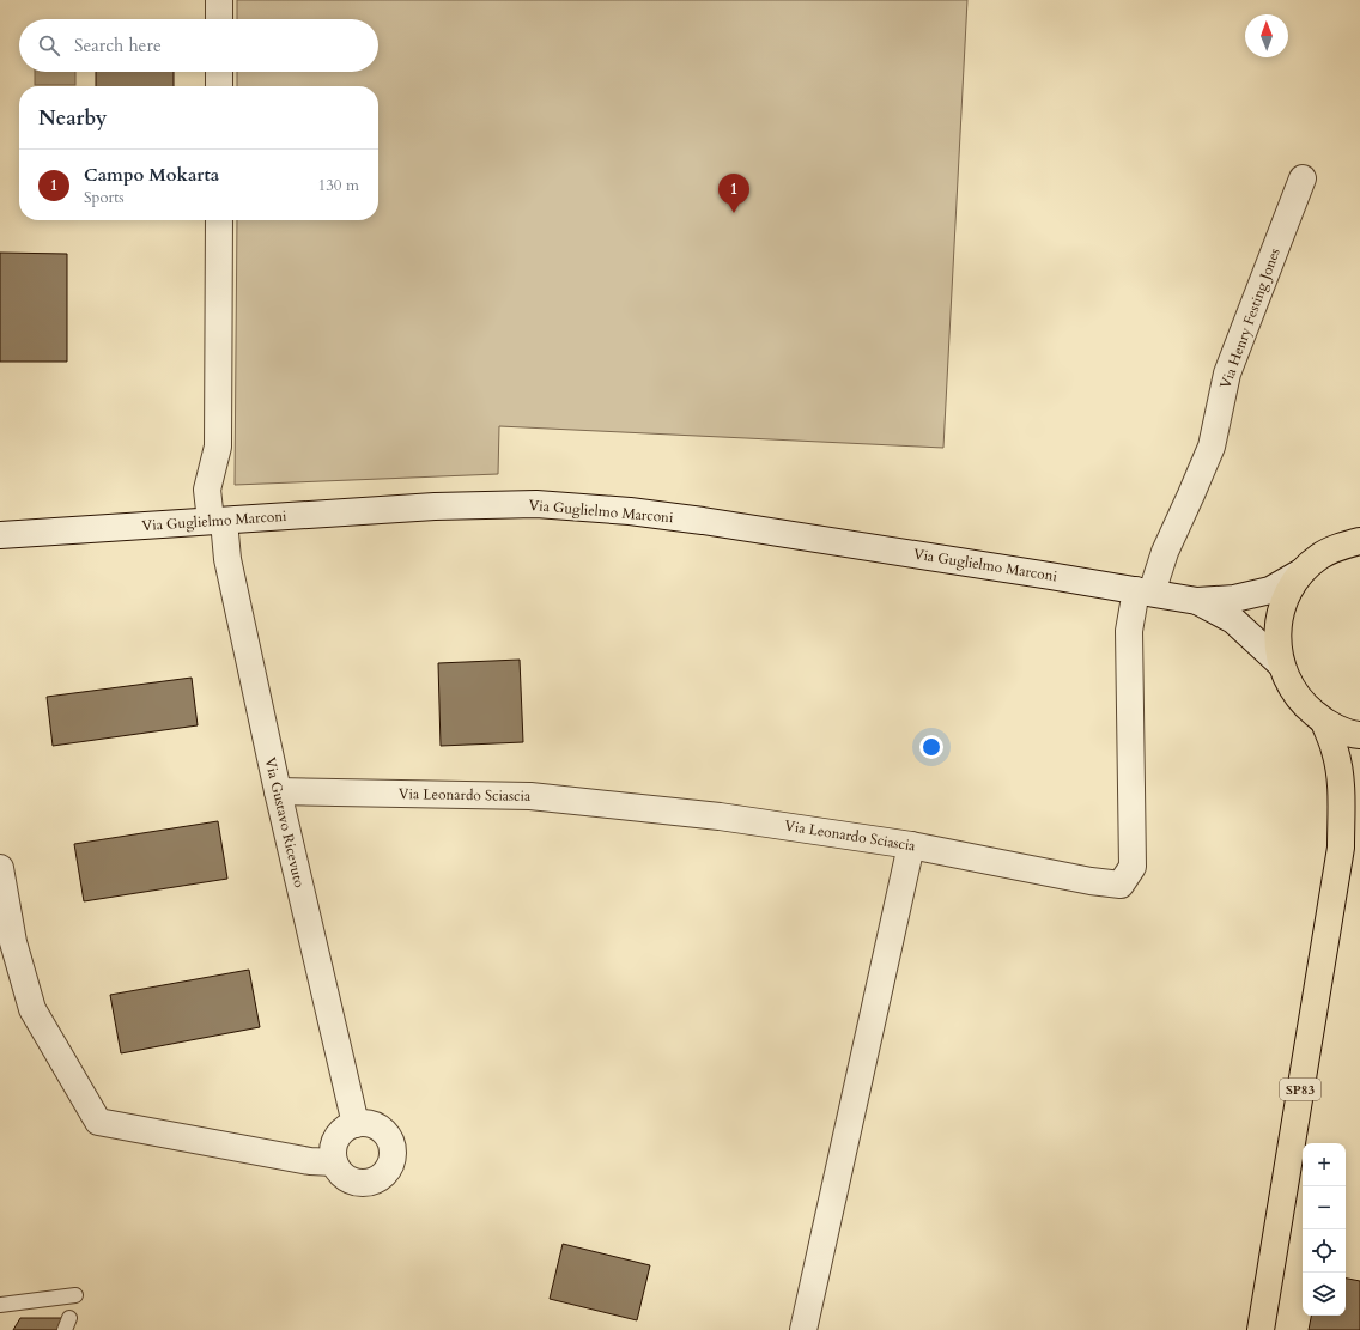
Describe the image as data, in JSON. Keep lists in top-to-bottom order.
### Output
{
  "streets": {
    "main road": ["SP83"],
    "street": [
      "Via Henry Festing Jones",
      "Via Guglielmo Marconi",
      "Via Leonardo Sciascia",
      "Via Gustavo Ricevuto"
    ]
  },
  "crossings": [
    ["Via Henry Festing Jones", "Via Guglielmo Marconi"],
    ["Via Henry Festing Jones", "Via Leonardo Sciascia"],
    ["Via Guglielmo Marconi", "Via Leonardo Sciascia"],
    ["Via Guglielmo Marconi", "Via Gustavo Ricevuto"],
    ["Via Leonardo Sciascia", "Via Gustavo Ricevuto"]
  ],
  "north": "top",
  "page": {
    "search": "Search here",
    "heading": "Nearby",
    "list": [
      {
        "mark": "1",
        "name": "Campo Mokarta",
        "note": "Sports",
        "value": "130 m"
      }
    ],
    "pins": "1",
    "map_buttons": ["+", "−"]
  }
}
